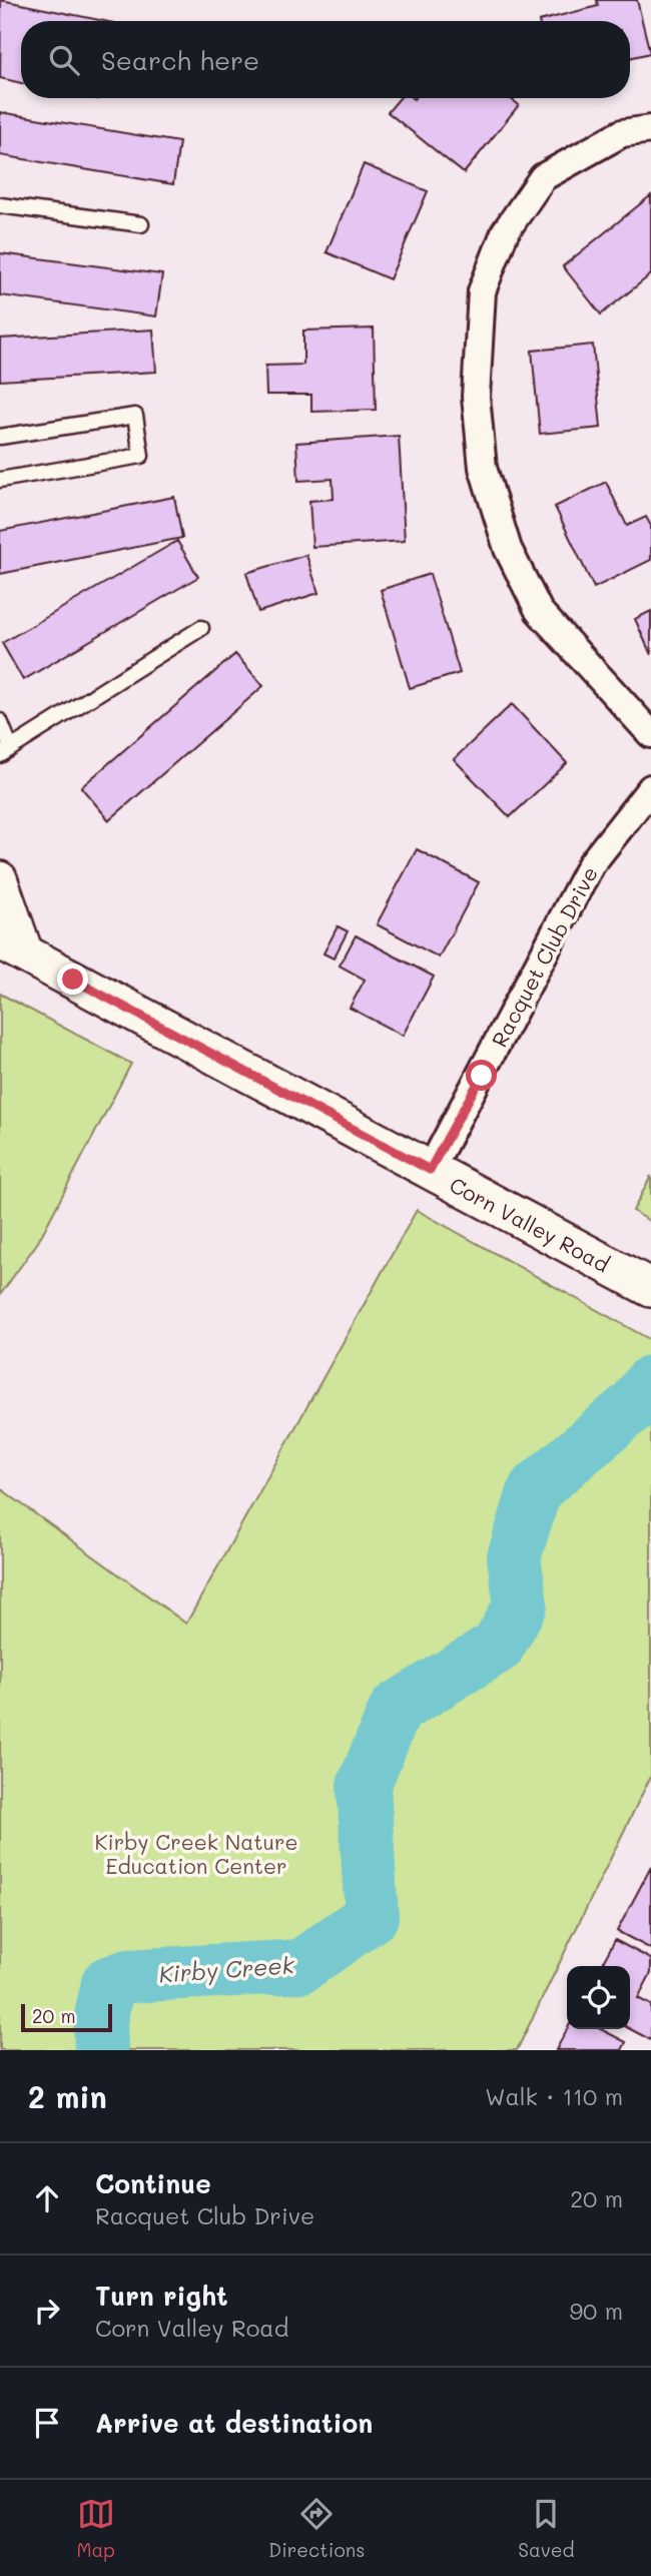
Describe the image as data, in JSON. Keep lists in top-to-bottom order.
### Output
{
  "streets": {
    "main road": ["Corn Valley Road"],
    "street": ["Racquet Club Drive"]
  },
  "crossings": [
    ["Racquet Club Drive", "Corn Valley Road"]
  ],
  "water": ["Kirby Creek"],
  "parks": ["Kirby Creek Nature Education Center"],
  "scale_bar": "20 m",
  "page": {
    "search": "Search here",
    "scale": "20 m",
    "heading": ["2 min", "Walk · 110 m"],
    "list": [
      ["Continue", "Racquet Club Drive", "20 m"],
      ["Turn right", "Corn Valley Road", "90 m"],
      "Arrive at destination"
    ],
    "nav": ["Map", "Directions", "Saved"]
  }
}
